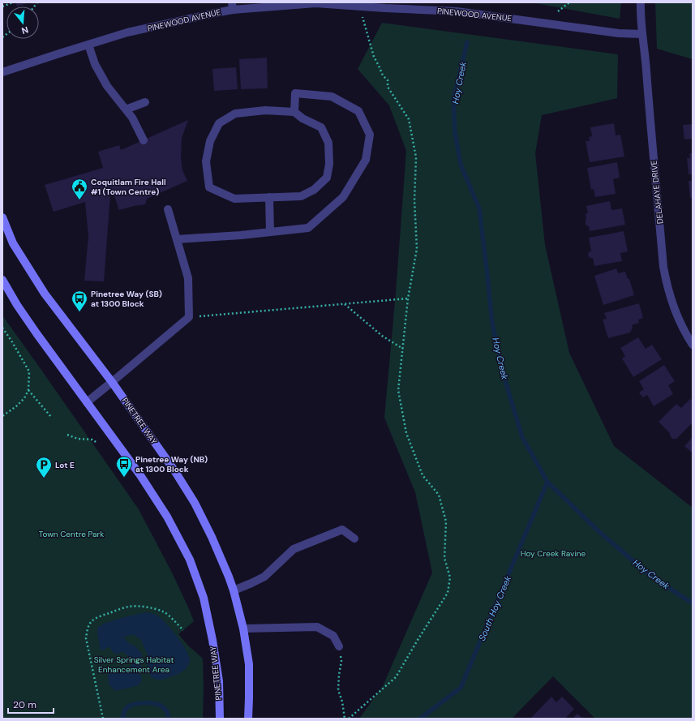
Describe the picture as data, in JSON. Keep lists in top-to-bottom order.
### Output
{
  "streets": {
    "main road": ["PINETREE WAY"],
    "street": ["PINEWOOD AVENUE", "DELAHAYE DRIVE"]
  },
  "crossings": [
    ["PINEWOOD AVENUE", "DELAHAYE DRIVE"]
  ],
  "water": ["Hoy Creek", "South Hoy Creek"],
  "parks": ["Town Centre Park", "Hoy Creek Ravine", "Silver Springs Habitat Enhancement Area"],
  "places": {
    "public building": ["Coquitlam Fire Hall #1 (Town Centre)"],
    "bus stop": ["Pinetree Way (SB) at 1300 Block", "Pinetree Way (NB) at 1300 Block"],
    "parking": ["Lot E"]
  },
  "scale_bar": "20 m",
  "north": "bottom"
}
